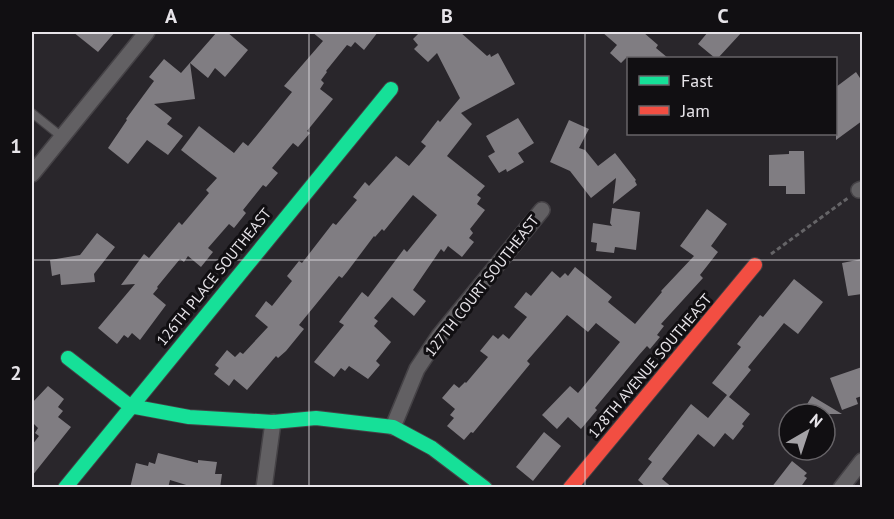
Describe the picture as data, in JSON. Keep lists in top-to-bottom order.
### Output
{
  "streets": {
    "street": ["126TH PLACE SOUTHEAST", "127TH COURT SOUTHEAST", "128TH AVENUE SOUTHEAST"]
  },
  "legend": ["Fast", "Jam"],
  "north": "top right",
  "grid": {
    "columns": ["A", "B", "C"],
    "rows": ["1", "2"]
  }
}
